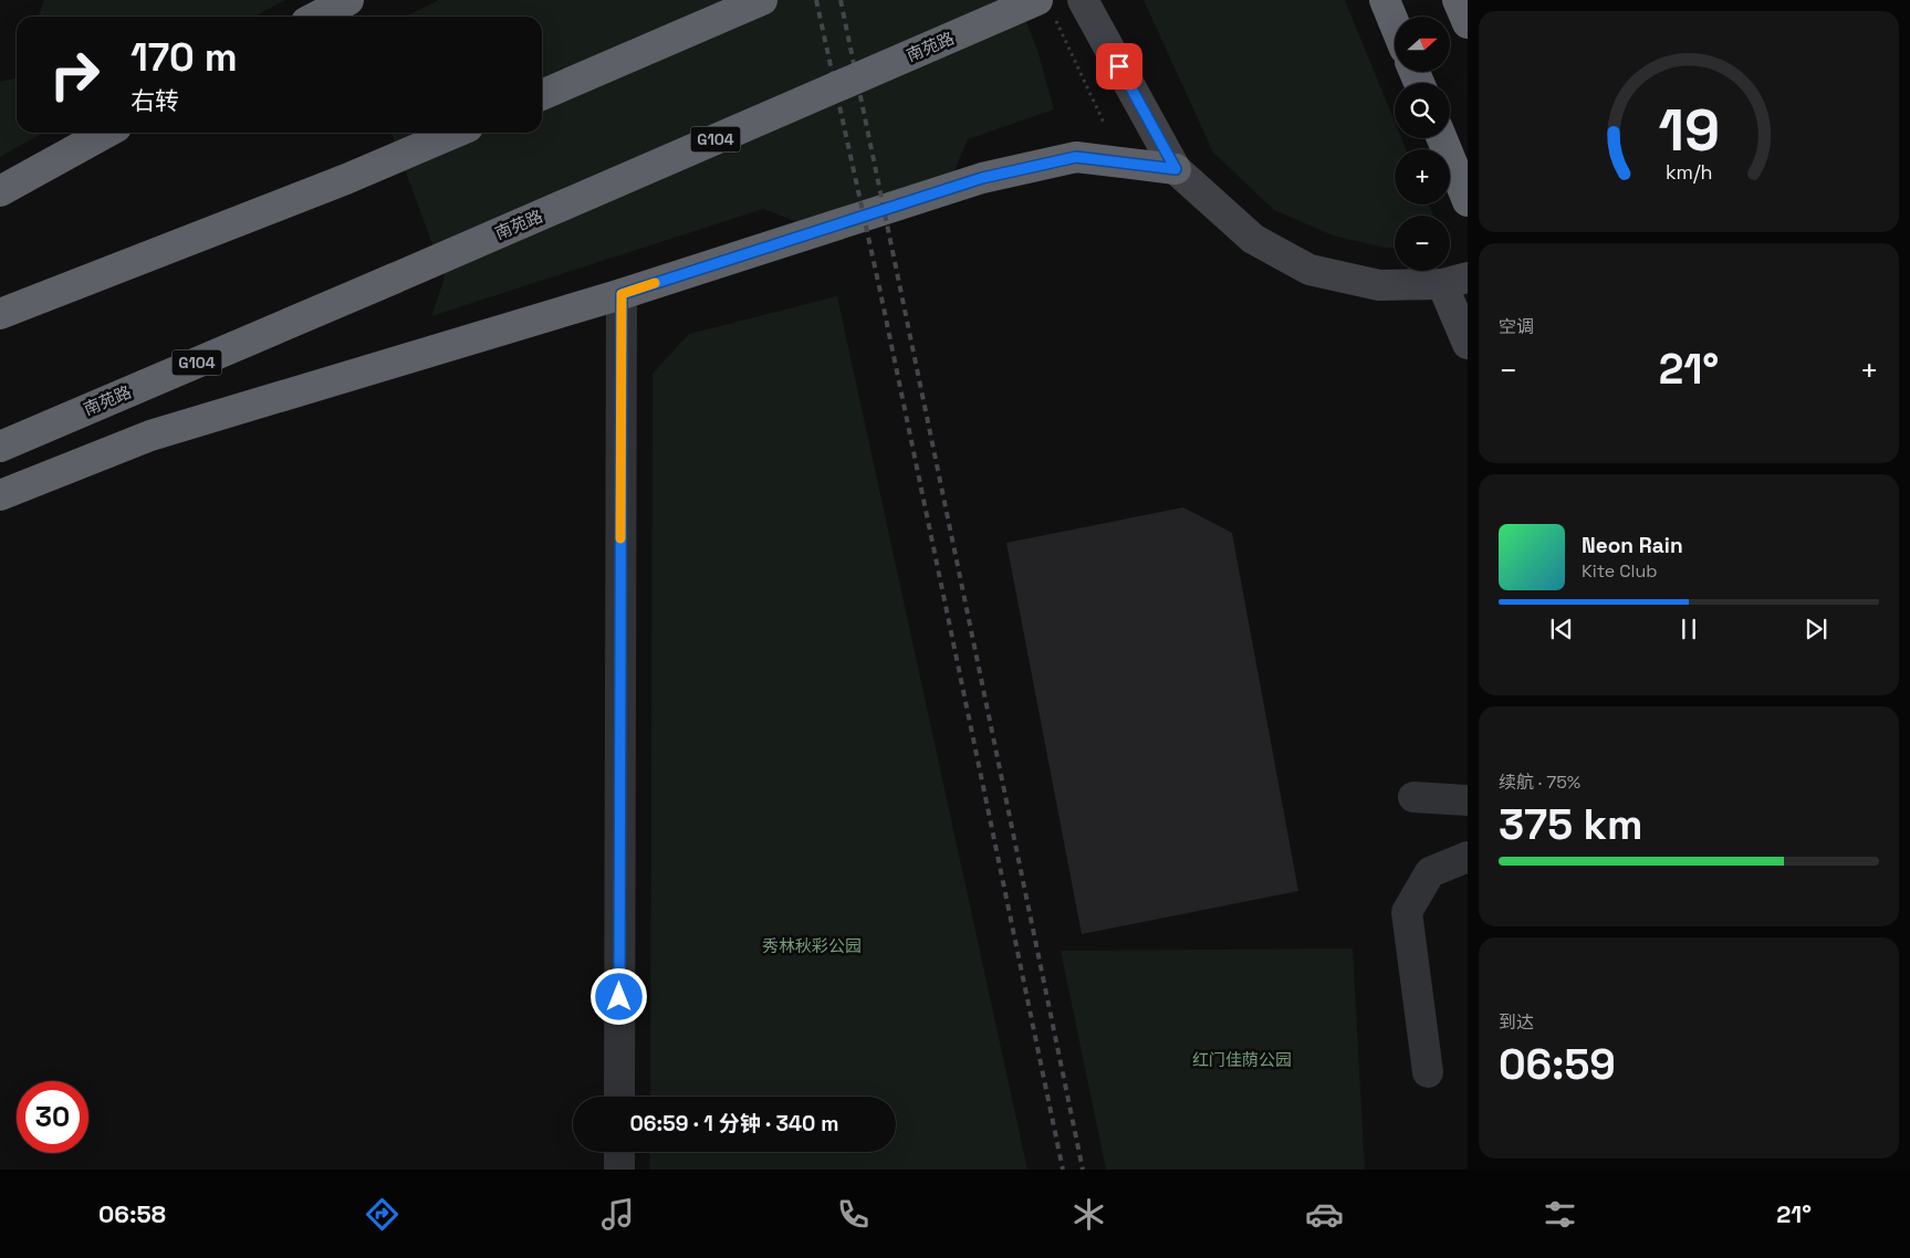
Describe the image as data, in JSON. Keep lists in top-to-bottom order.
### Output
{
  "streets": {
    "highway": ["南苑路", "G104"]
  },
  "parks": ["秀林秋彩公园", "红门佳荫公园"],
  "north": "right",
  "page": {
    "map_buttons": ["+", "−"],
    "turn": ["170 m", "右转"],
    "tile": [
      "空调",
      ["续航 · 75%", "375 km"],
      ["到达", "06:59"]
    ],
    "heat": ["−", "21°", "+"],
    "song": ["Neon Rain", "Kite Club"],
    "limit": "30",
    "trip": "06:59 · 1 分钟 · 340 m",
    "tabs": ["06:58", "21°"],
    "gauge": ["19", "km/h"]
  }
}
